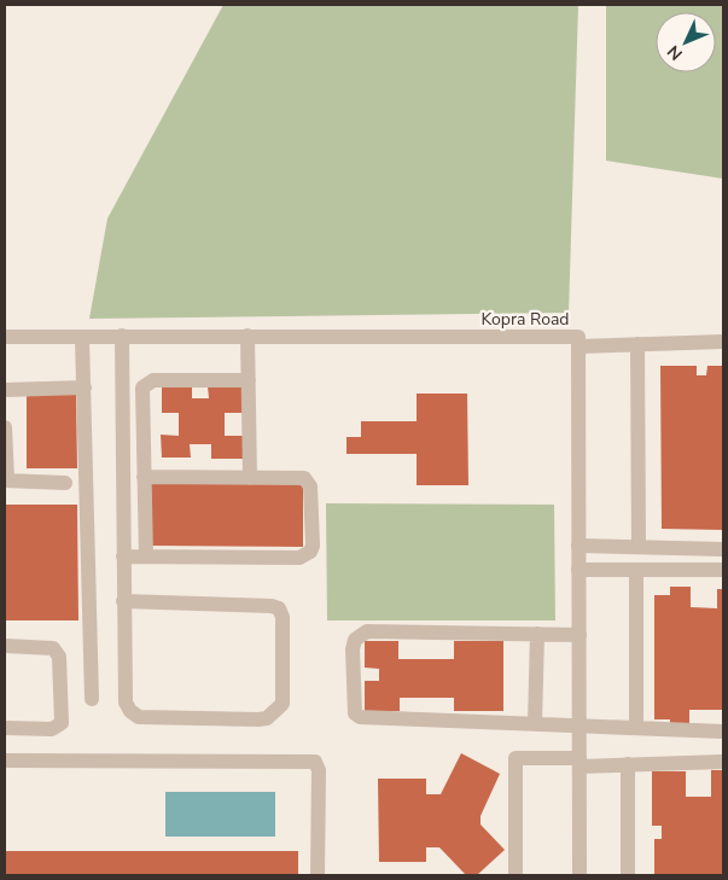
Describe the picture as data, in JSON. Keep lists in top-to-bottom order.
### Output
{
  "streets": {
    "street": ["Kopra Road"]
  },
  "north": "bottom left"
}
